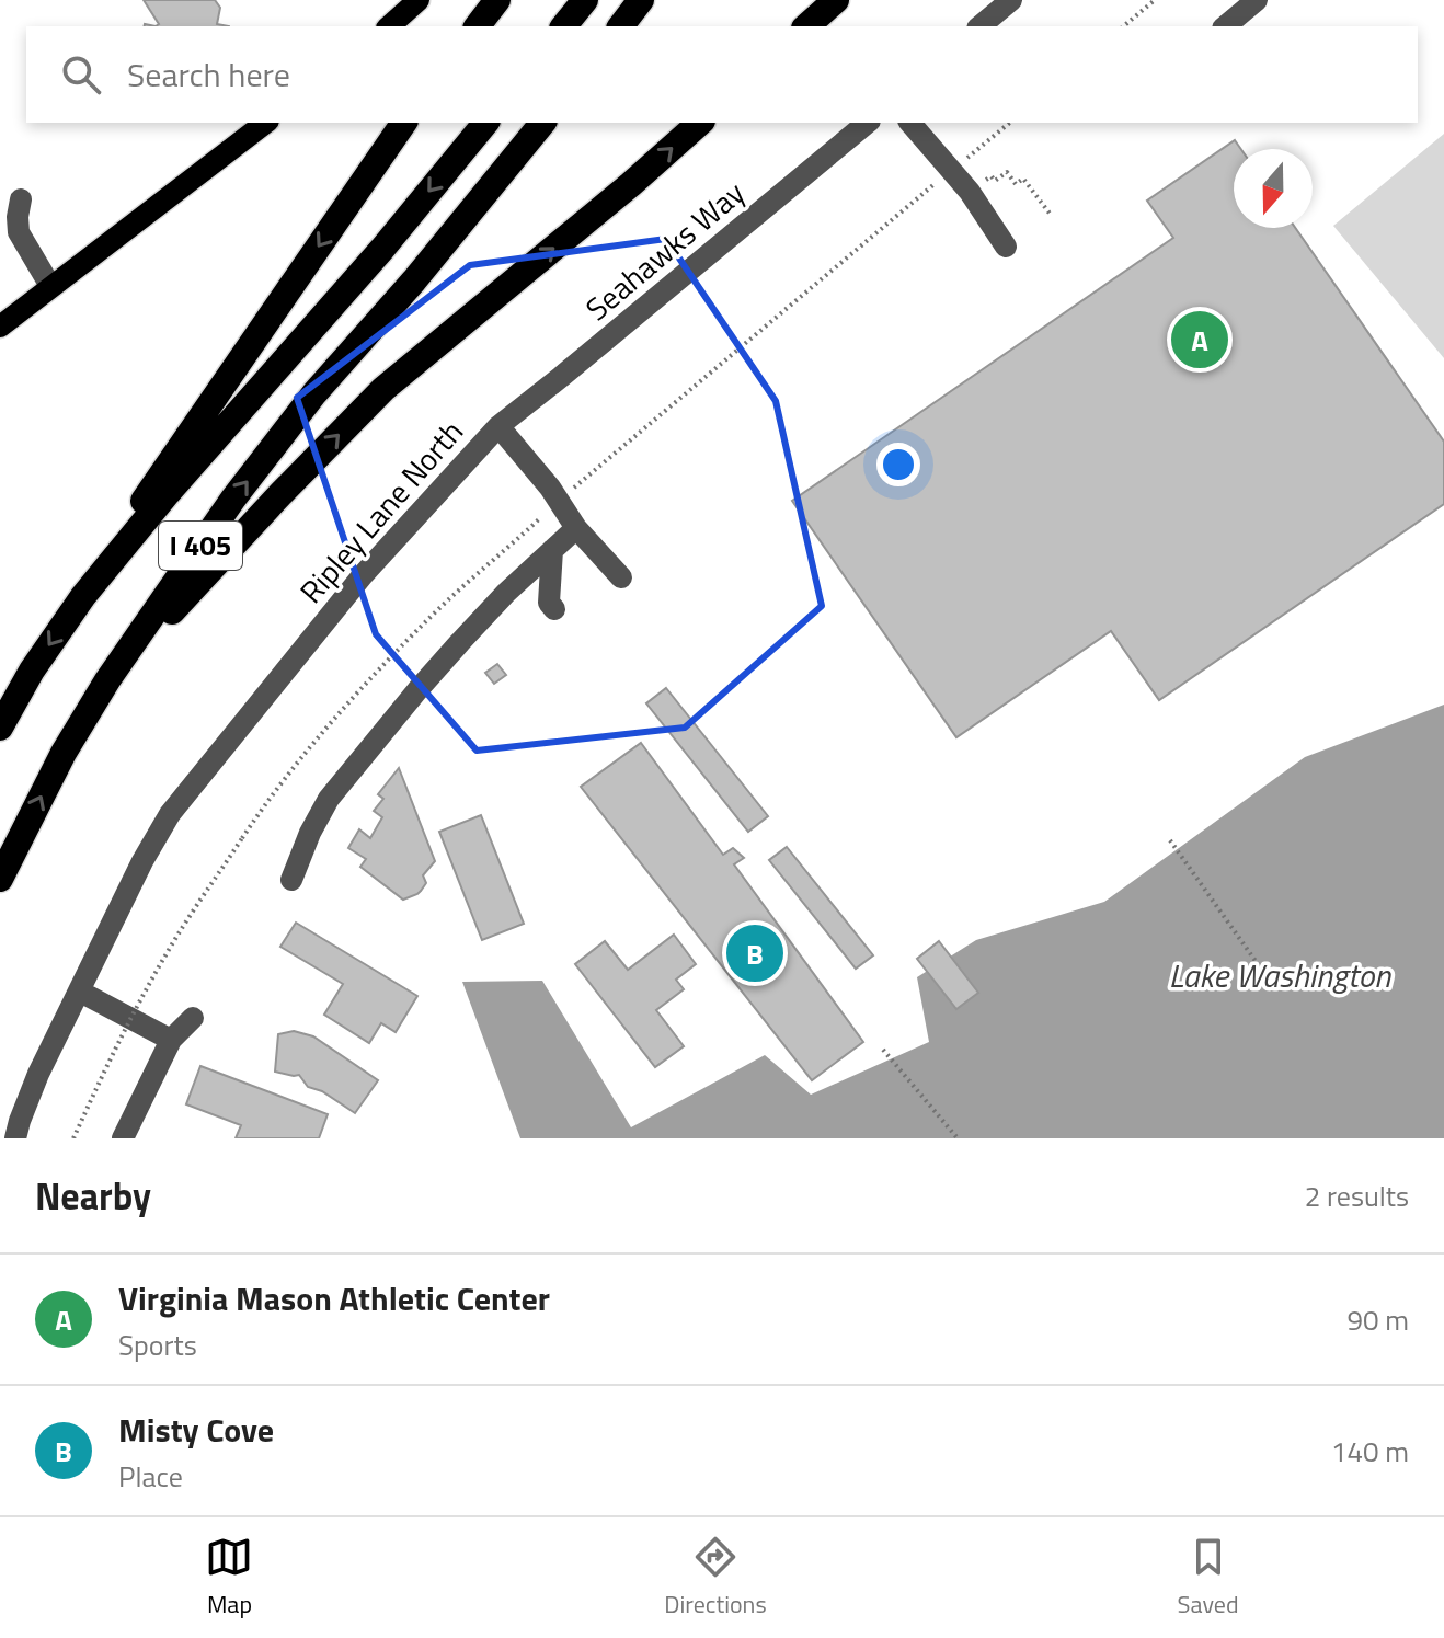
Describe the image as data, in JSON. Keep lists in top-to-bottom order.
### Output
{
  "streets": {
    "highway": ["I 405"],
    "street": ["Seahawks Way", "Ripley Lane North"]
  },
  "crossings": [
    ["Seahawks Way", "Ripley Lane North"]
  ],
  "water": ["Lake Washington"],
  "north": "bottom",
  "page": {
    "search": "Search here",
    "pins": ["A", "B"],
    "heading": ["Nearby", "2 results"],
    "list": [
      {
        "mark": "A",
        "name": "Virginia Mason Athletic Center",
        "note": "Sports",
        "value": "90 m"
      },
      {
        "mark": "B",
        "name": "Misty Cove",
        "note": "Place",
        "value": "140 m"
      }
    ],
    "nav": ["Map", "Directions", "Saved"]
  }
}
